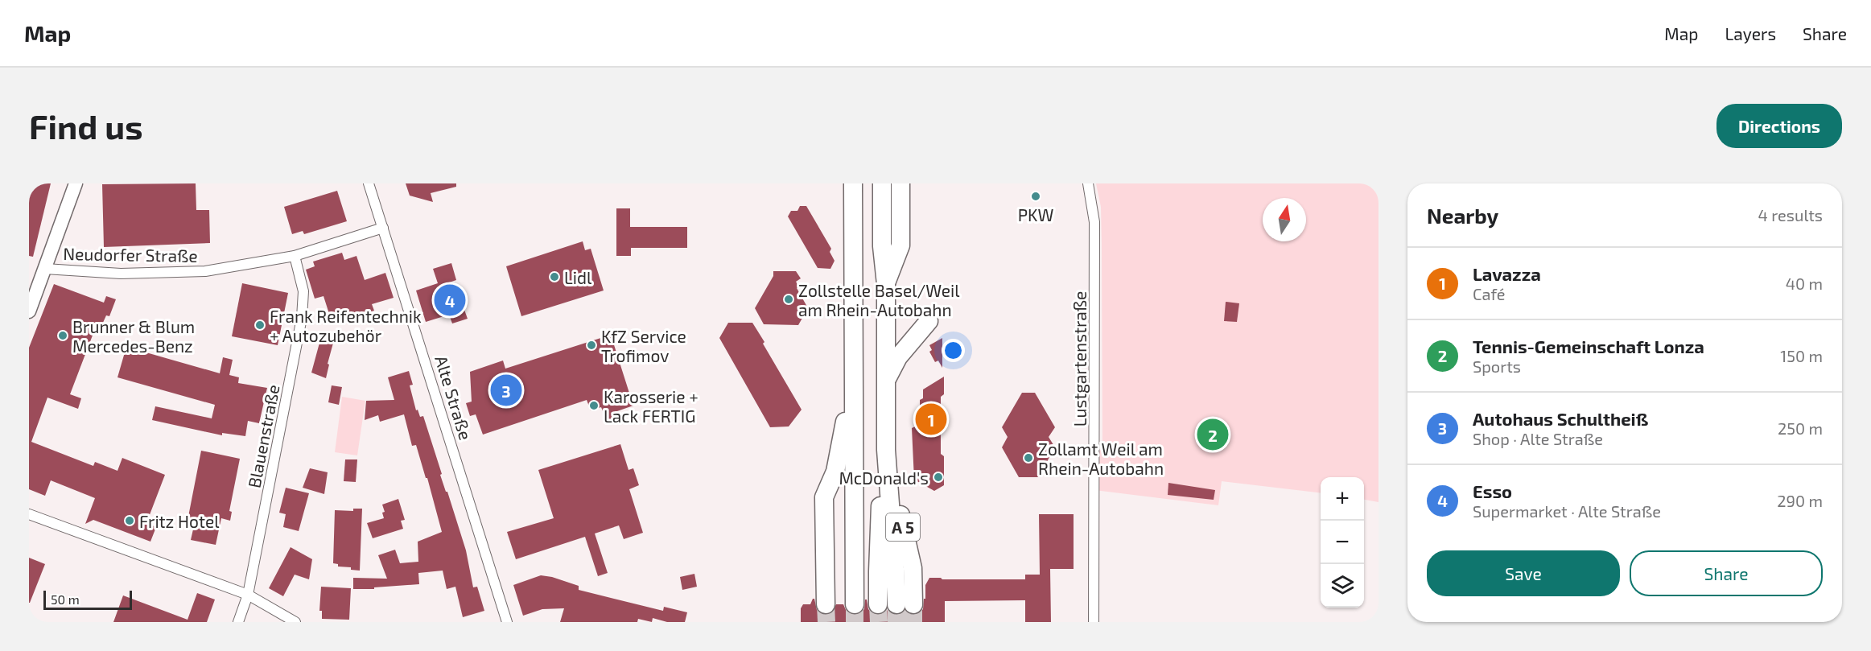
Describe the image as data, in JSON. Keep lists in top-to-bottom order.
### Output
{
  "streets": {
    "highway": ["A 5"],
    "street": [
      "Neudorfer Straße",
      "Lustgartenstraße",
      "Alte Straße",
      "Blauenstraße"
    ]
  },
  "crossings": [
    ["Neudorfer Straße", "Alte Straße"],
    ["Neudorfer Straße", "Blauenstraße"]
  ],
  "places": [
    "PKW",
    "Lidl",
    "Zollstelle Basel/Weil am Rhein-Autobahn",
    "Frank Reifentechnik + Autozubehör",
    "Brunner & Blum Mercedes-Benz",
    "KfZ Service Trofimov",
    "Karosserie + Lack FERTIG",
    "Zollamt Weil am Rhein-Autobahn",
    "McDonald's",
    "Fritz Hotel"
  ],
  "scale_bar": "50 m",
  "north": "top",
  "page": {
    "header": "Map",
    "nav": ["Map", "Layers", "Share"],
    "buttons": [
      "Directions",
      ["Save", "Share"]
    ],
    "title": "Find us",
    "heading": ["Nearby", "4 results"],
    "list": [
      {
        "mark": "1",
        "name": "Lavazza",
        "note": "Café",
        "value": "40 m"
      },
      {
        "mark": "2",
        "name": "Tennis-Gemeinschaft Lonza",
        "note": "Sports",
        "value": "150 m"
      },
      {
        "mark": "3",
        "name": "Autohaus Schultheiß",
        "note": "Shop · Alte Straße",
        "value": "250 m"
      },
      {
        "mark": "4",
        "name": "Esso",
        "note": "Supermarket · Alte Straße",
        "value": "290 m"
      }
    ],
    "pins": [
      "4",
      "3",
      "1",
      "2"
    ],
    "map_buttons": ["+", "−"],
    "scale": "50 m"
  }
}
